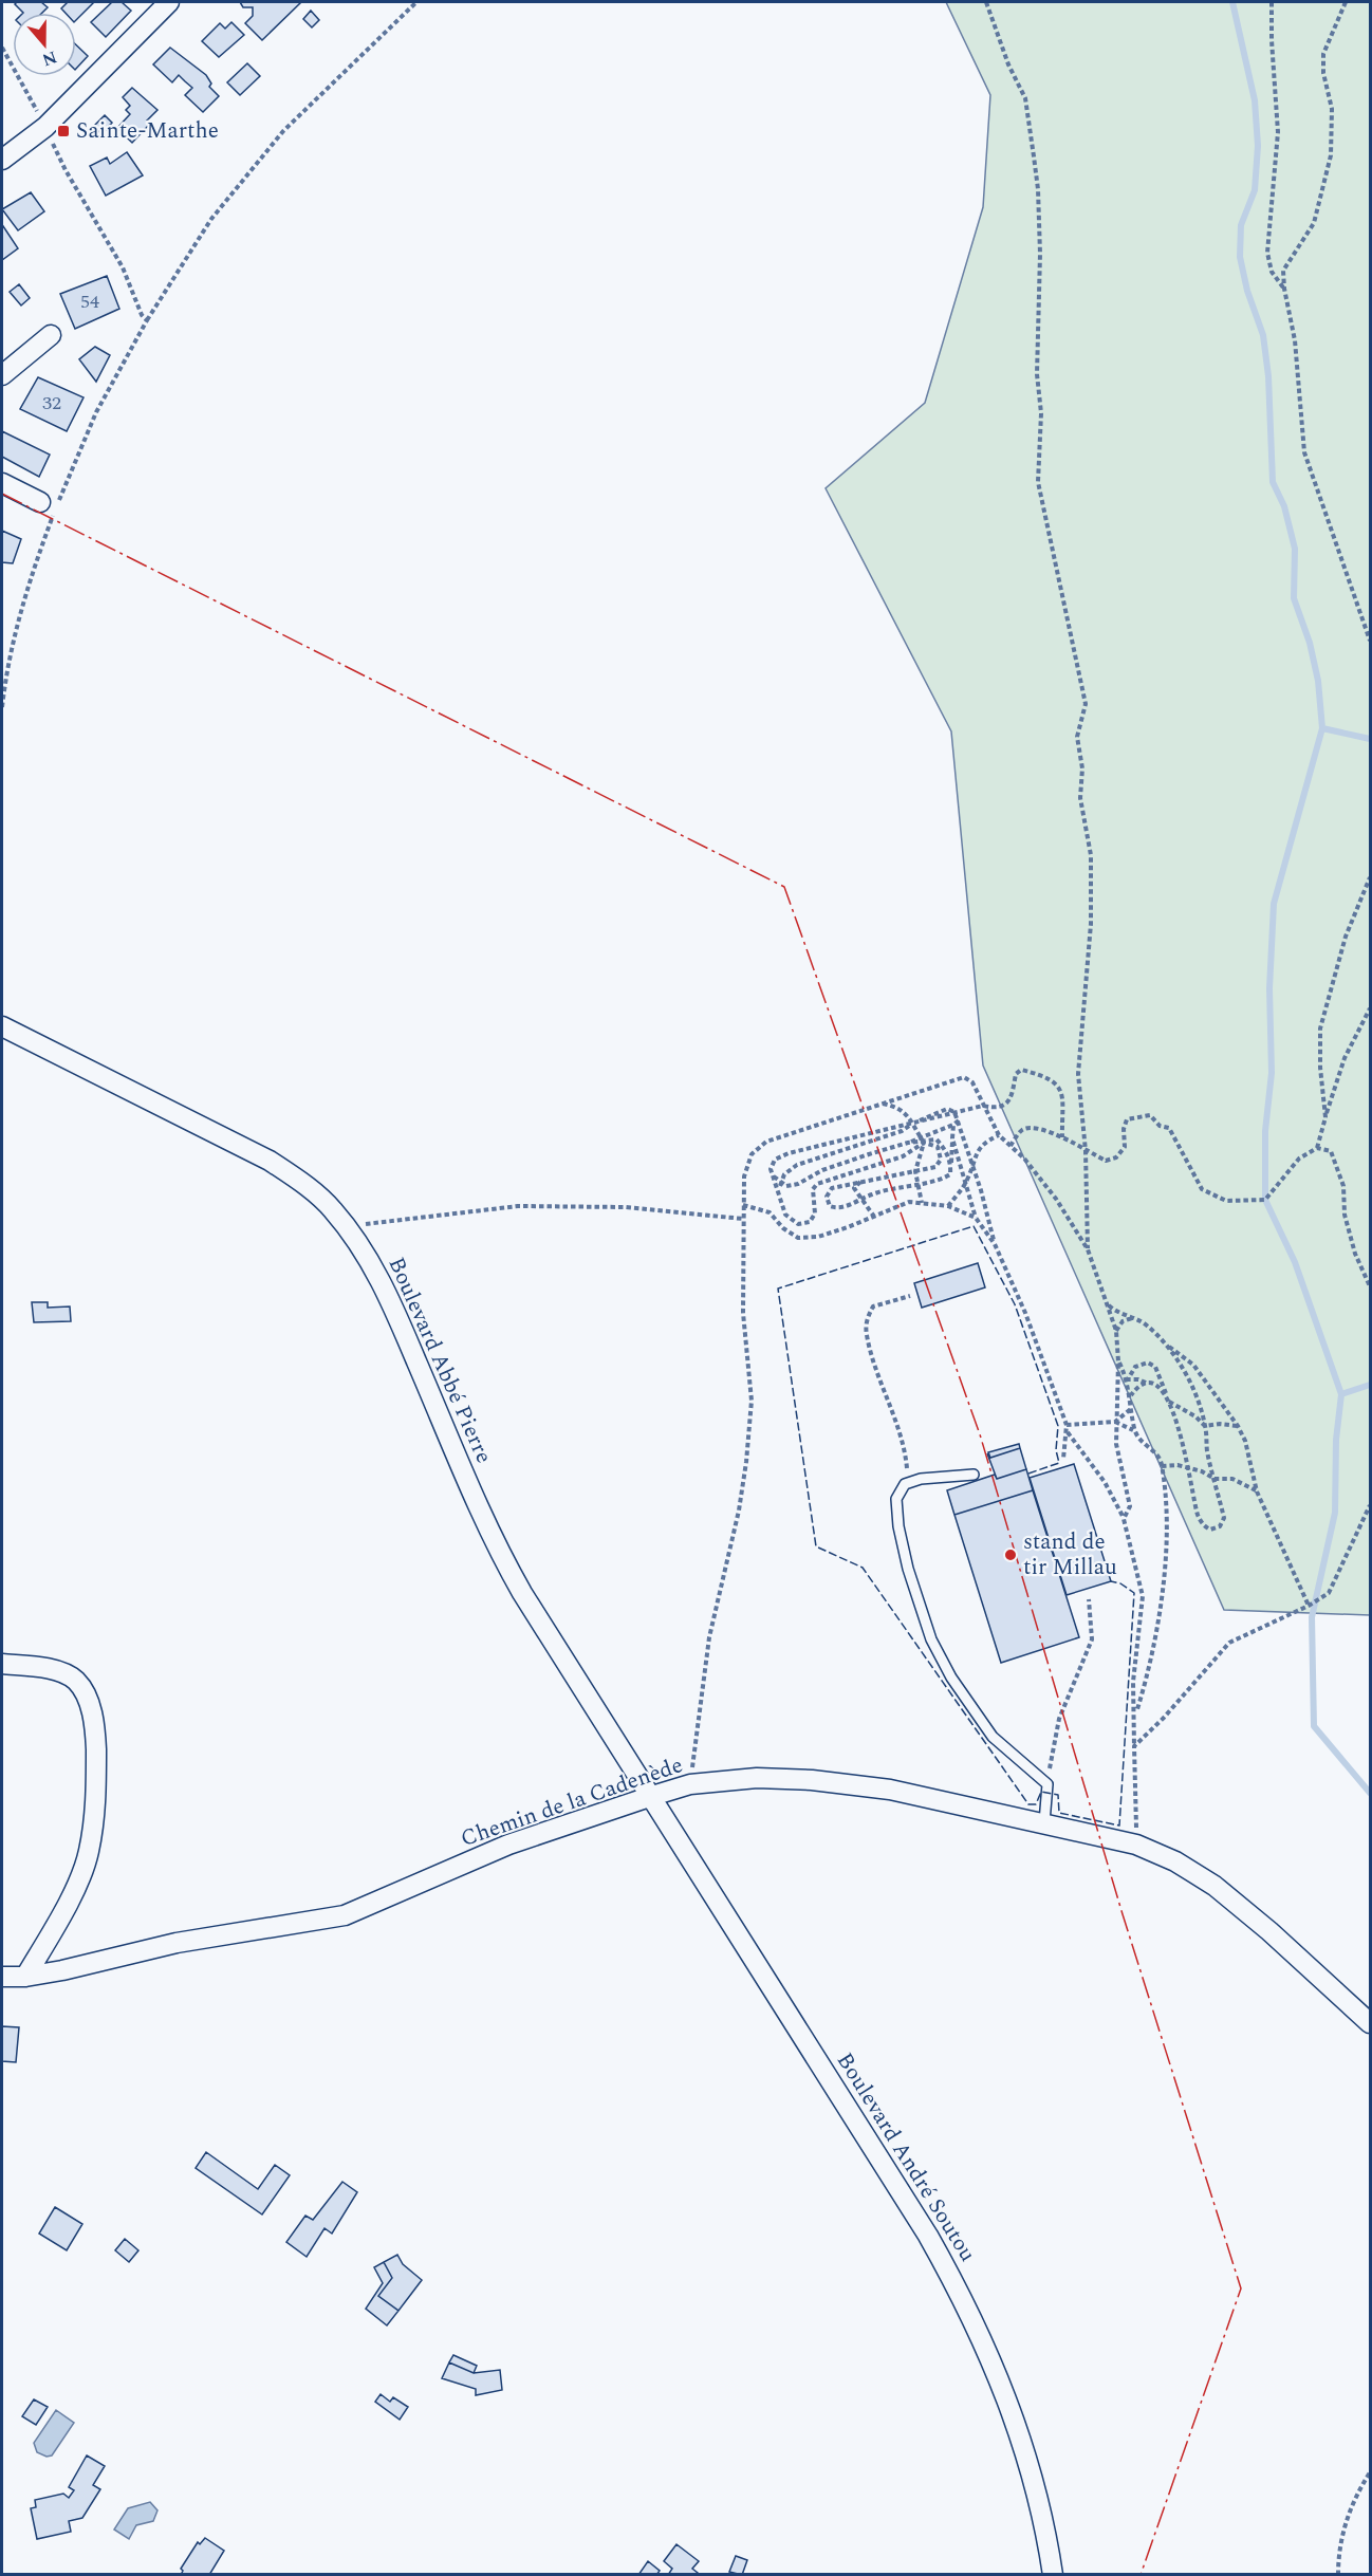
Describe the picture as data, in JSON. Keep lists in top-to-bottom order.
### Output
{
  "streets": {
    "street": ["Boulevard Abbé Pierre", "Chemin de la Cadenède", "Boulevard André Soutou"]
  },
  "crossings": [
    ["Boulevard Abbé Pierre", "Chemin de la Cadenède"],
    ["Boulevard Abbé Pierre", "Boulevard André Soutou"],
    ["Chemin de la Cadenède", "Boulevard André Soutou"]
  ],
  "places": {
    "transit": ["Sainte-Marthe"],
    "other": ["stand de tir Millau"]
  },
  "house_numbers": ["54", "32"],
  "north": "bottom"
}
